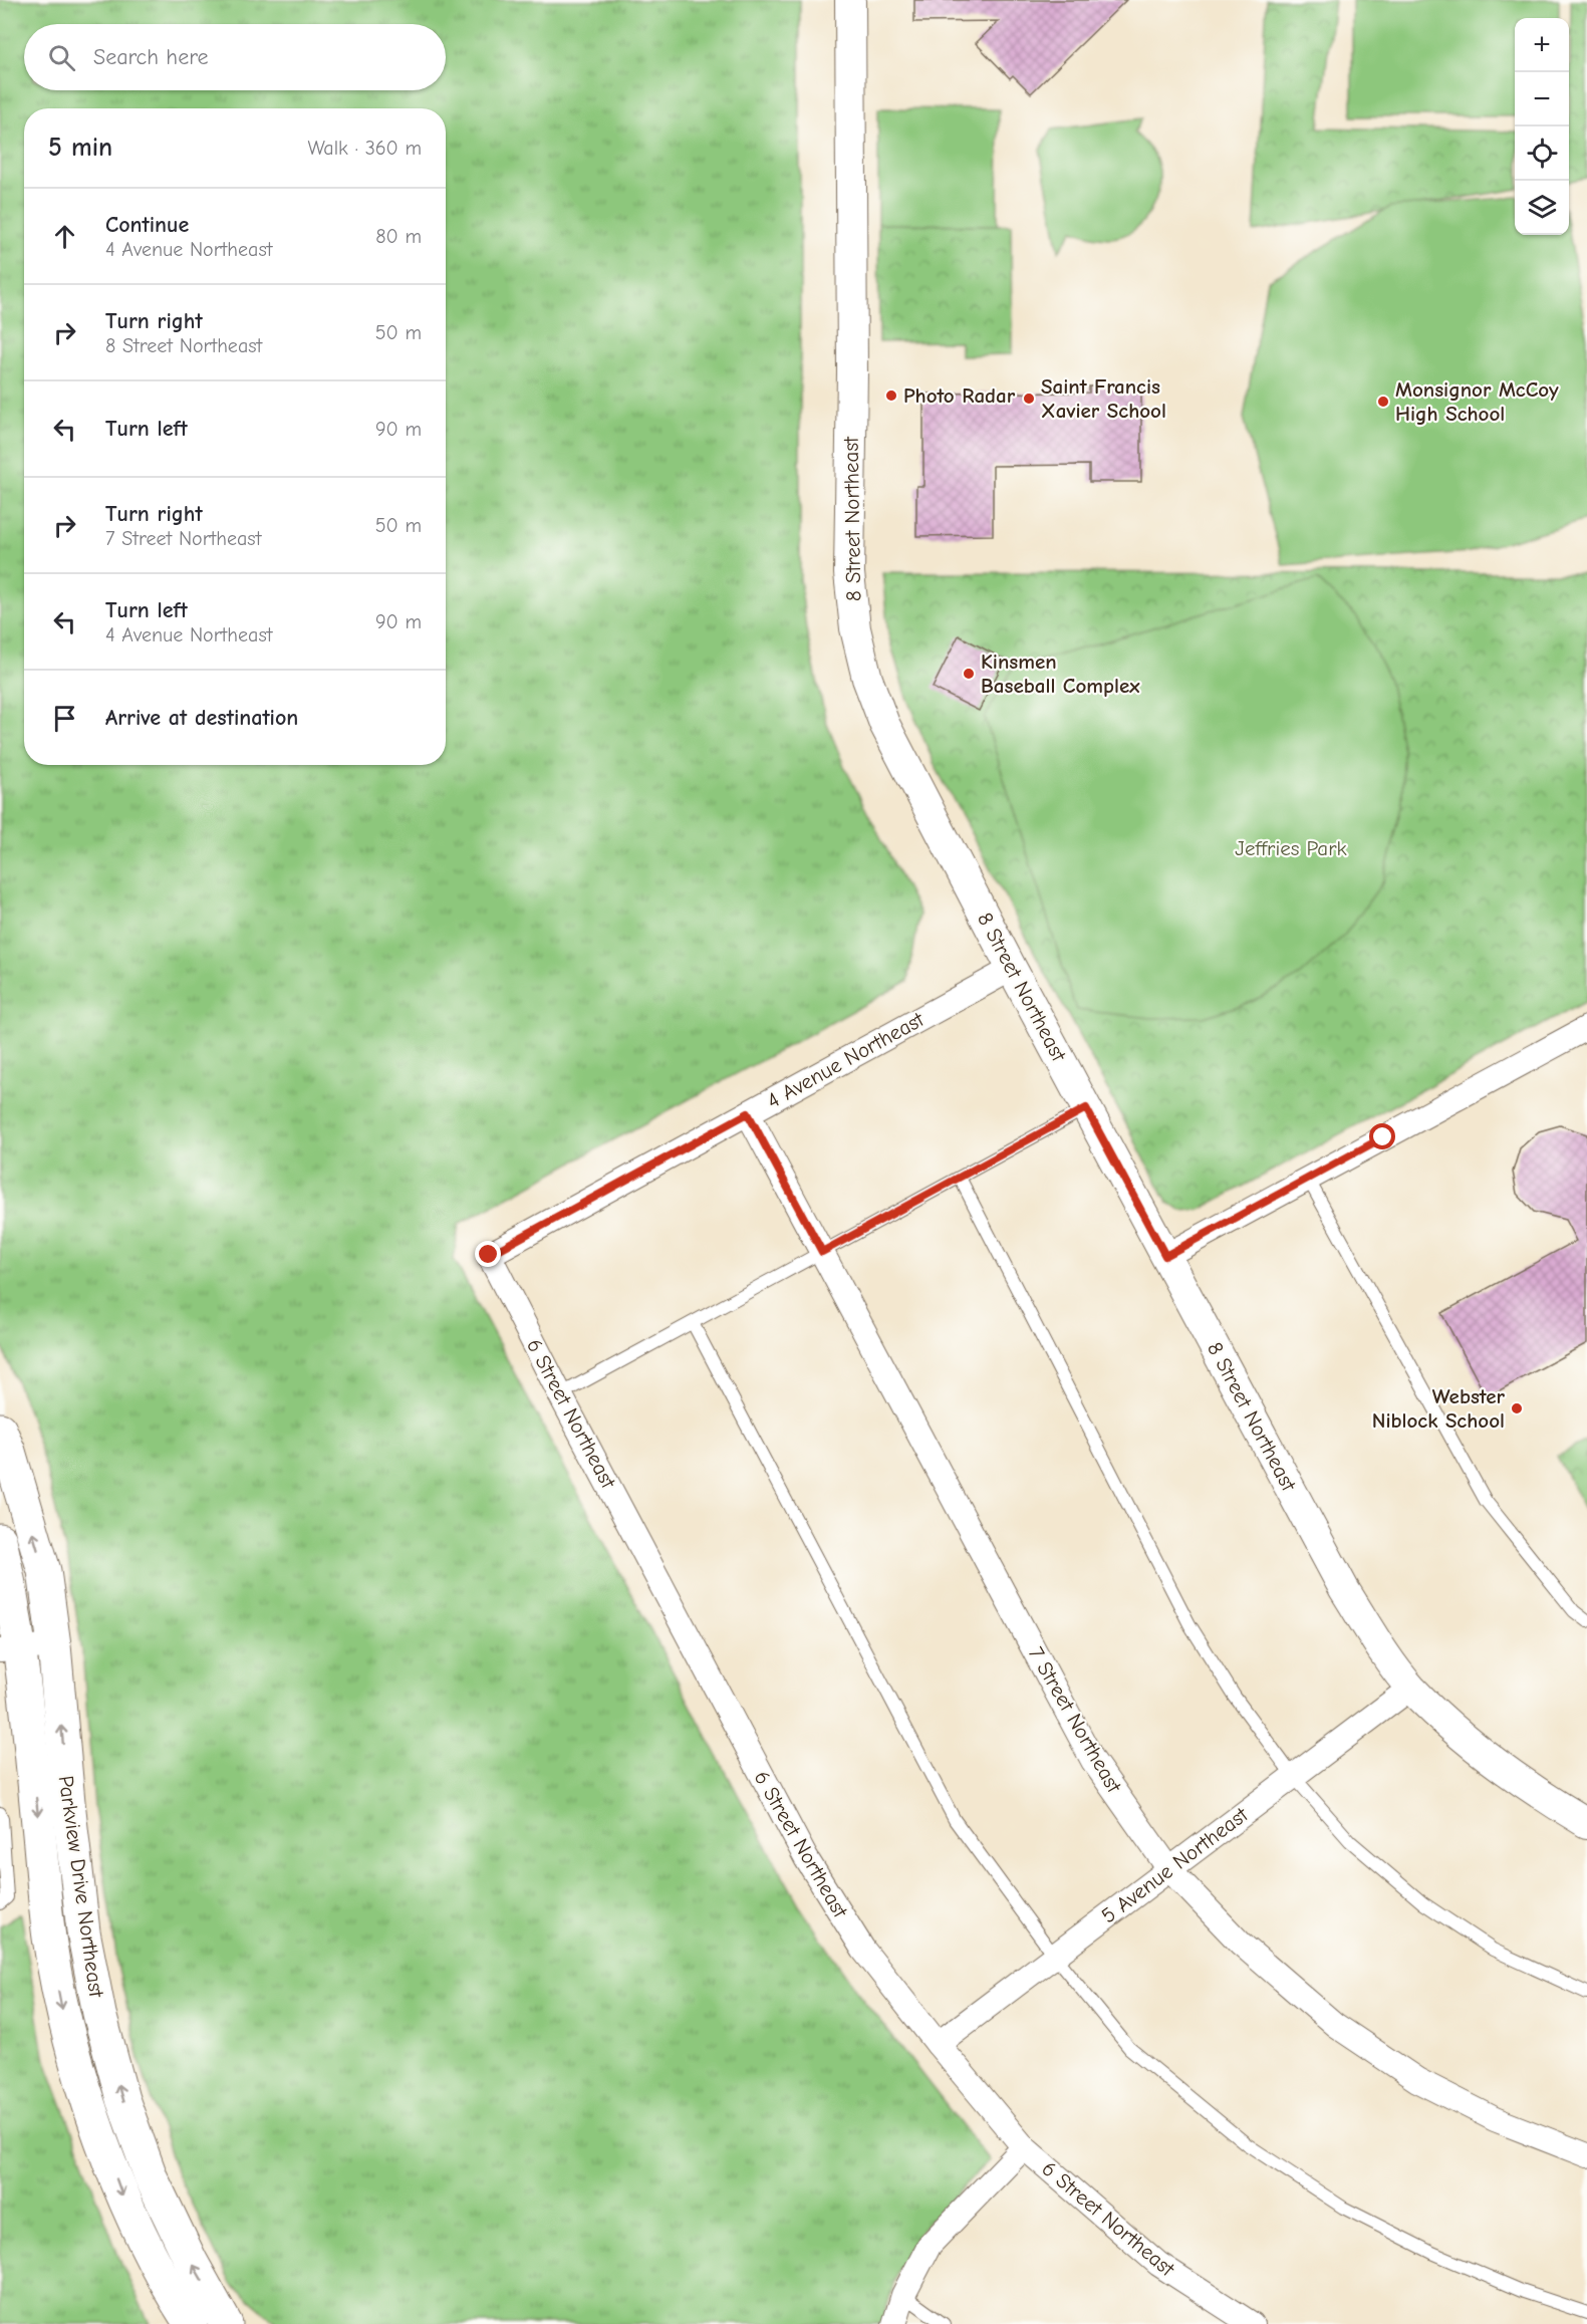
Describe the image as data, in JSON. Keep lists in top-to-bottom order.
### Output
{
  "streets": {
    "main road": ["Parkview Drive Northeast"],
    "street": [
      "8 Street Northeast",
      "4 Avenue Northeast",
      "6 Street Northeast",
      "7 Street Northeast",
      "5 Avenue Northeast"
    ]
  },
  "crossings": [
    ["8 Street Northeast", "4 Avenue Northeast"],
    ["8 Street Northeast", "5 Avenue Northeast"],
    ["4 Avenue Northeast", "6 Street Northeast"],
    ["4 Avenue Northeast", "7 Street Northeast"],
    ["6 Street Northeast", "5 Avenue Northeast"],
    ["7 Street Northeast", "5 Avenue Northeast"]
  ],
  "parks": ["Jeffries Park"],
  "places": [
    "Photo Radar",
    "Saint Francis Xavier School",
    "Monsignor McCoy High School",
    "Kinsmen Baseball Complex",
    "Webster Niblock School"
  ],
  "page": {
    "map_buttons": ["+", "−"],
    "search": "Search here",
    "heading": ["5 min", "Walk · 360 m"],
    "list": [
      ["Continue", "4 Avenue Northeast", "80 m"],
      ["Turn right", "8 Street Northeast", "50 m"],
      ["Turn left", "90 m"],
      ["Turn right", "7 Street Northeast", "50 m"],
      ["Turn left", "4 Avenue Northeast", "90 m"],
      "Arrive at destination"
    ]
  }
}
